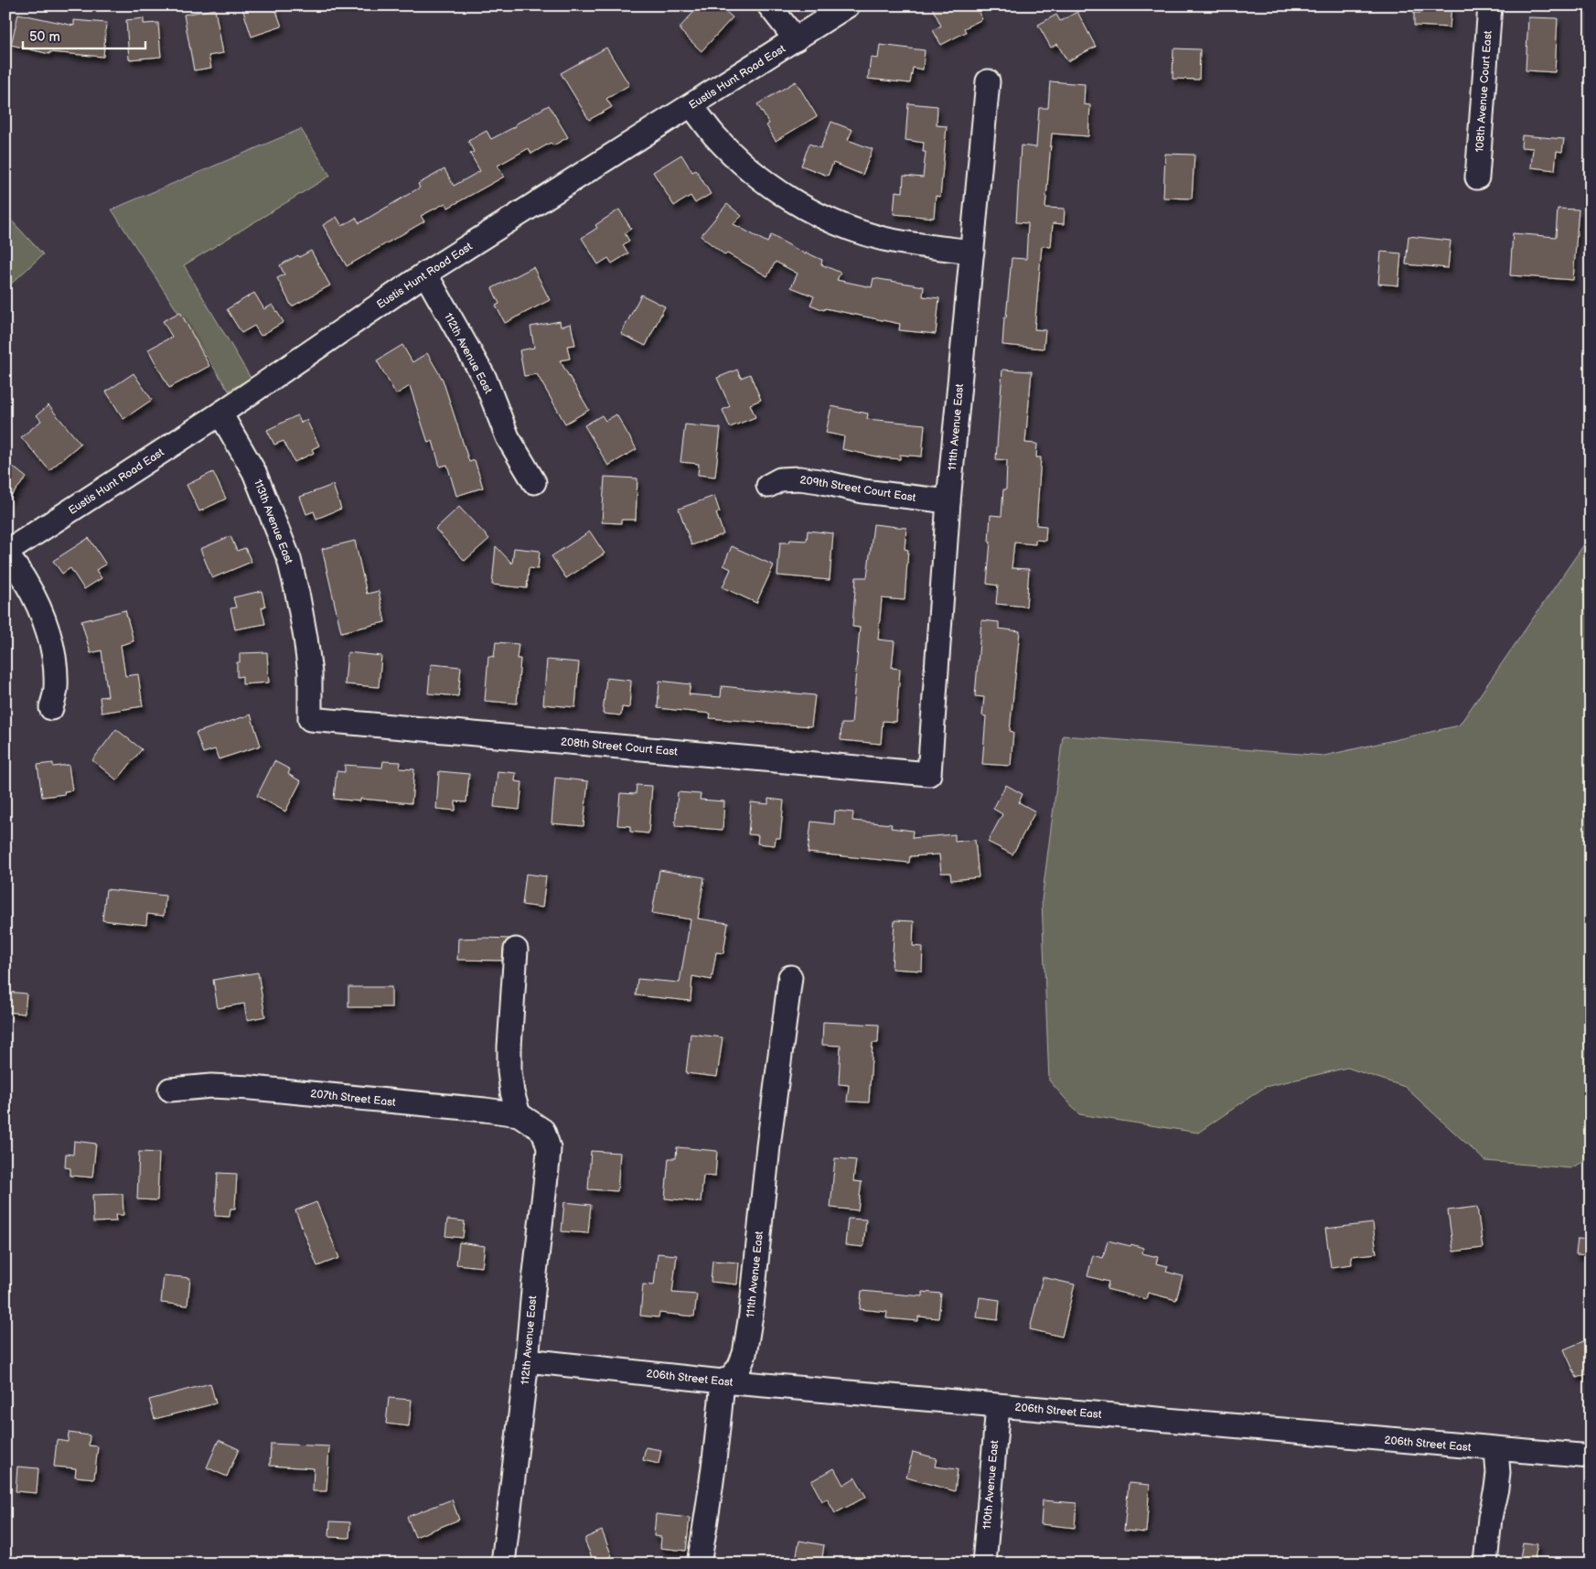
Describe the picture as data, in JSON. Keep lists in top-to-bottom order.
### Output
{
  "streets": {
    "street": [
      "Eustis Hunt Road East",
      "108th Avenue Court East",
      "112th Avenue East",
      "111th Avenue East",
      "209th Street Court East",
      "113th Avenue East",
      "208th Street Court East",
      "207th Street East",
      "206th Street East",
      "110th Avenue East"
    ]
  },
  "crossings": [
    ["Eustis Hunt Road East", "112th Avenue East"],
    ["Eustis Hunt Road East", "113th Avenue East"],
    ["112th Avenue East", "207th Street East"],
    ["112th Avenue East", "206th Street East"],
    ["111th Avenue East", "209th Street Court East"],
    ["111th Avenue East", "208th Street Court East"],
    ["111th Avenue East", "206th Street East"],
    ["113th Avenue East", "208th Street Court East"],
    ["206th Street East", "110th Avenue East"]
  ],
  "scale_bar": "50 m"
}
